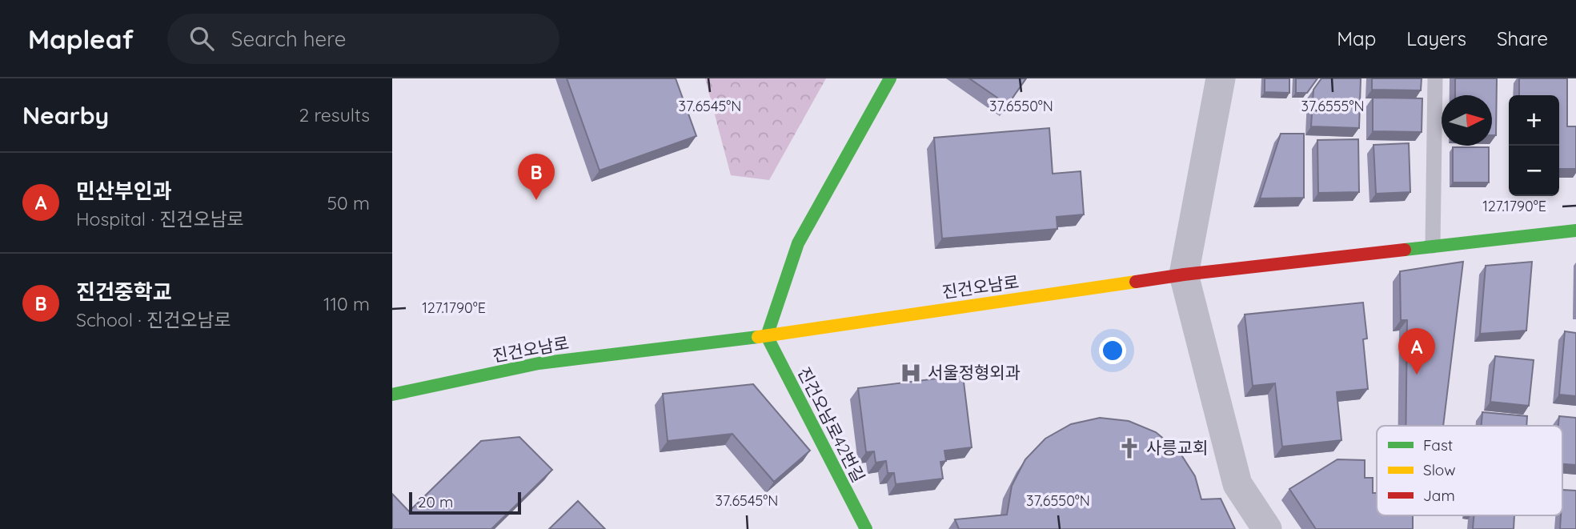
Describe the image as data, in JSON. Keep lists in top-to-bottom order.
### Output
{
  "streets": {
    "street": ["진건오남로", "진건오남로42번길"]
  },
  "crossings": [
    ["진건오남로", "진건오남로42번길"]
  ],
  "places": {
    "hospital": ["서울정형외과"],
    "church": ["사릉교회"]
  },
  "legend": ["Fast", "Slow", "Jam"],
  "scale_bar": "20 m",
  "north": "right",
  "page": {
    "header": "Mapleaf",
    "search": "Search here",
    "nav": ["Map", "Layers", "Share"],
    "heading": ["Nearby", "2 results"],
    "map_buttons": ["+", "−"],
    "list": [
      {
        "mark": "A",
        "name": "민산부인과",
        "note": "Hospital · 진건오남로",
        "value": "50 m"
      },
      {
        "mark": "B",
        "name": "진건중학교",
        "note": "School · 진건오남로",
        "value": "110 m"
      }
    ],
    "pins": ["B", "A"],
    "scale": "20 m"
  },
  "coordinates": [
    "37.6545°N",
    "37.6550°N",
    "37.6555°N",
    "127.1790°E"
  ]
}
